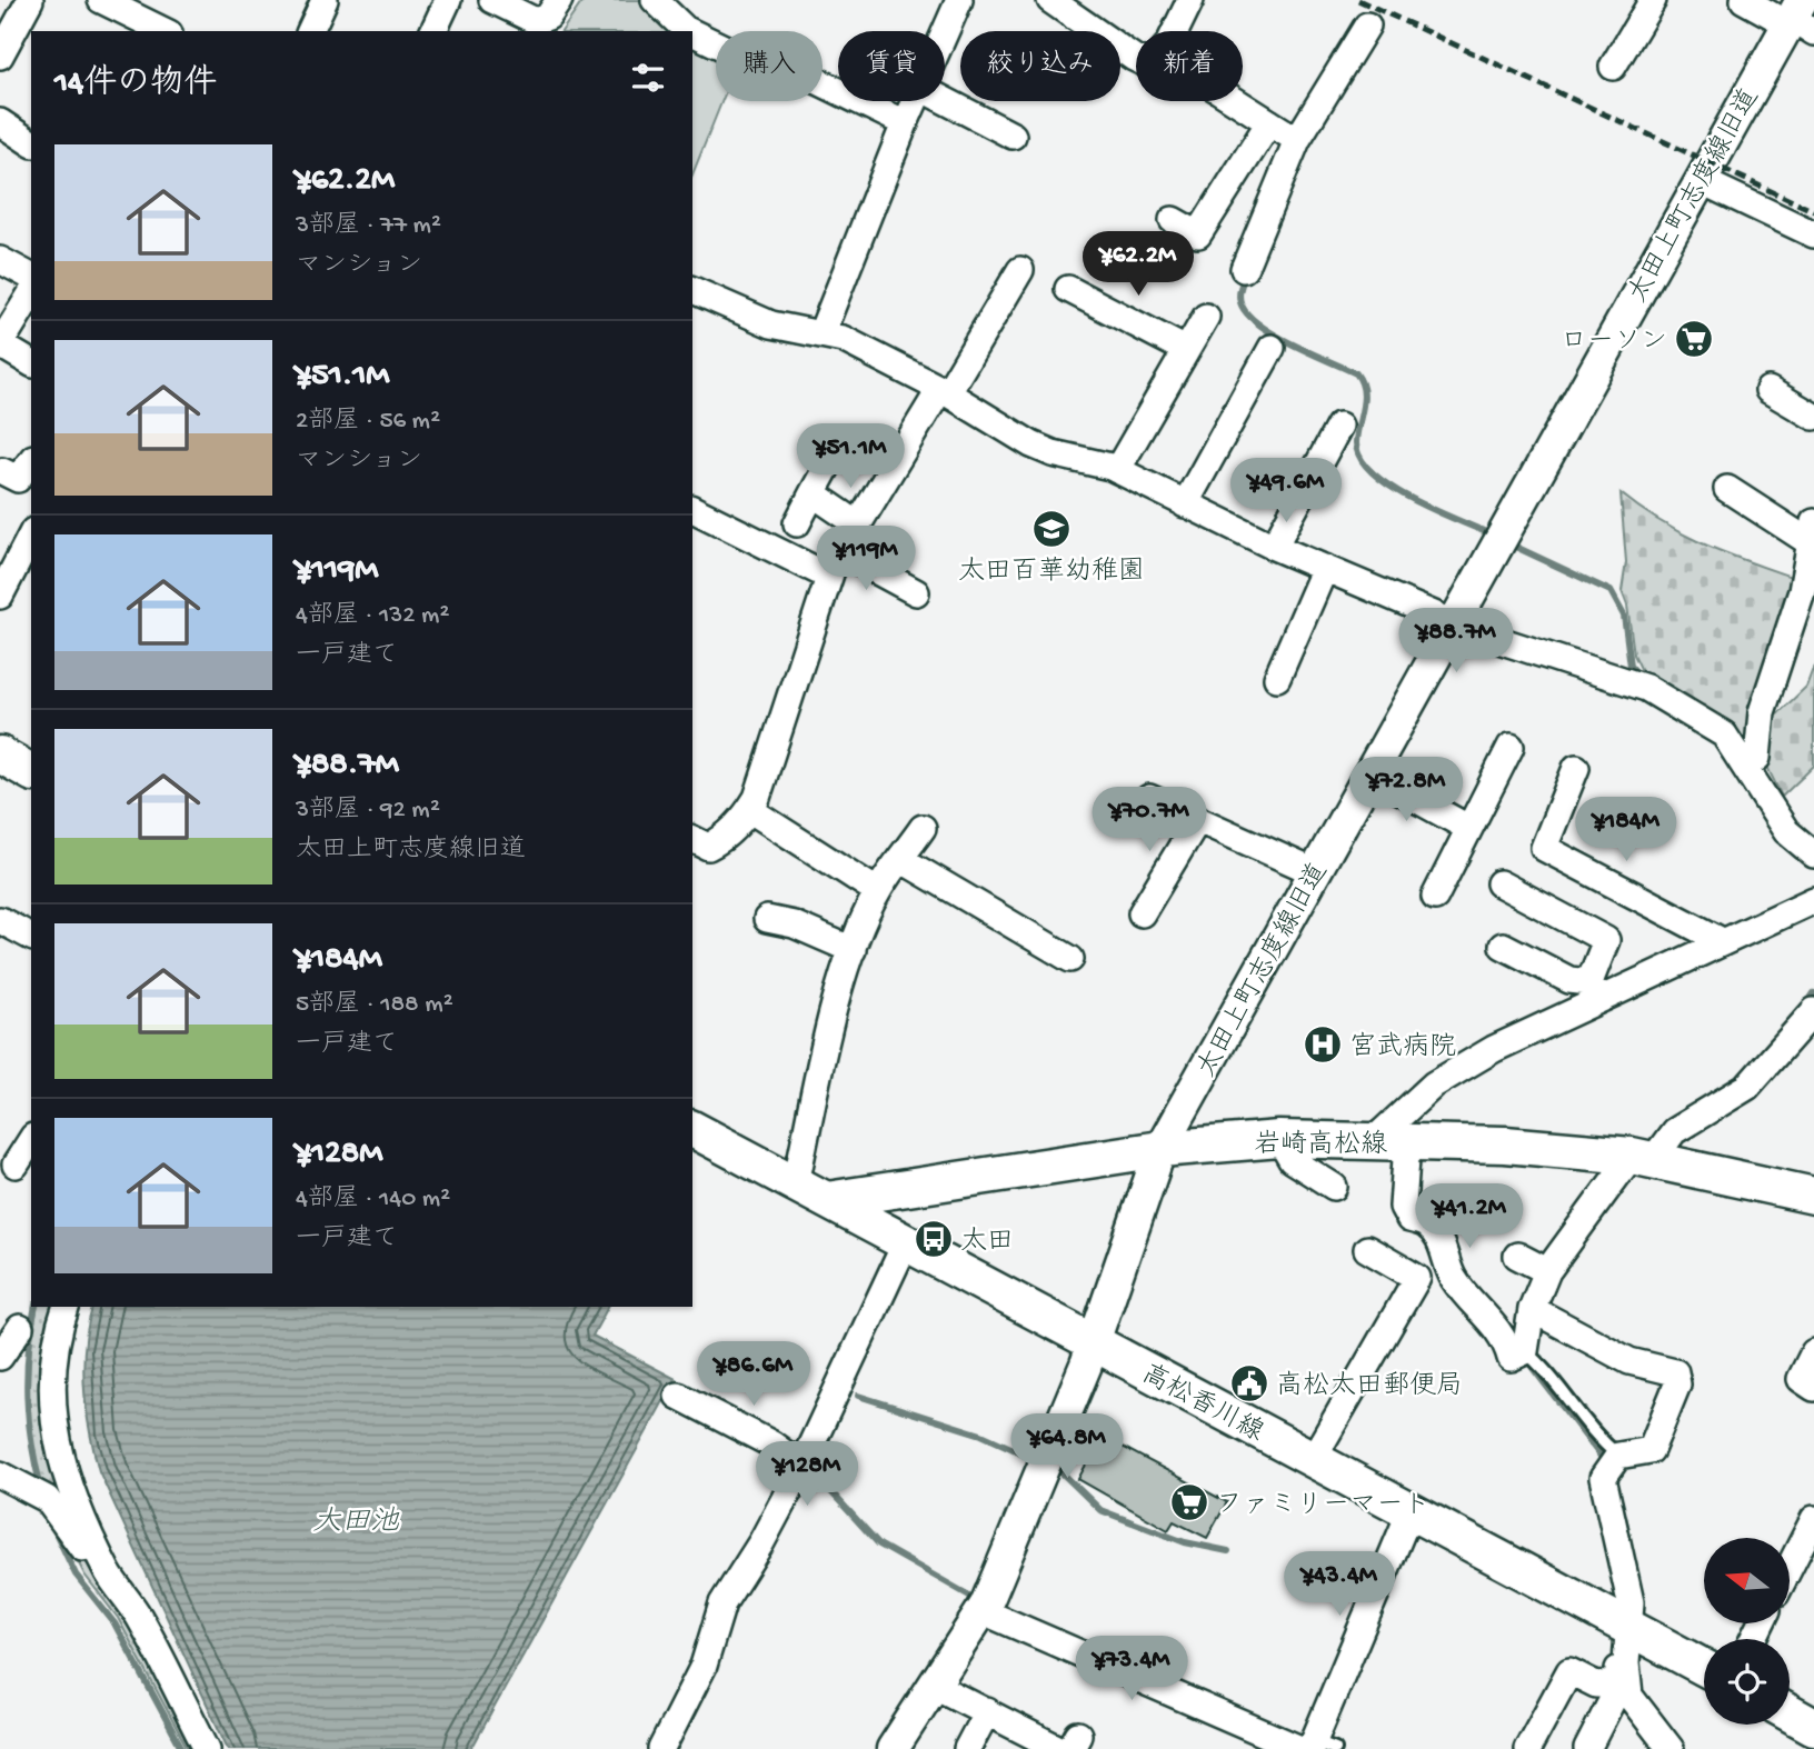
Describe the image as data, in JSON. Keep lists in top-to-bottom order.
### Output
{
  "streets": {
    "main road": ["岩崎高松線", "高松香川線"],
    "street": ["太田上町志度線旧道"]
  },
  "crossings": [
    ["太田上町志度線旧道", "岩崎高松線"],
    ["太田上町志度線旧道", "高松香川線"],
    ["岩崎高松線", "高松香川線"]
  ],
  "water": ["大田池"],
  "places": {
    "supermarket": ["ローソン", "ファミリーマート"],
    "school or university": ["太田百華幼稚園"],
    "hospital": ["宮武病院"],
    "bus stop": ["太田"],
    "public building": ["高松太田郵便局"]
  },
  "north": "left",
  "page": {
    "chip": [
      "購入",
      "賃貸",
      "絞り込み",
      "新着"
    ],
    "heading": "14件の物件",
    "list": [
      {
        "name": "¥62.2M",
        "note": "3部屋 · 77 m² · マンション"
      },
      {
        "name": "¥51.1M",
        "note": "2部屋 · 56 m² · マンション"
      },
      {
        "name": "¥119M",
        "note": "4部屋 · 132 m² · 一戸建て"
      },
      {
        "name": "¥88.7M",
        "note": "3部屋 · 92 m² · 太田上町志度線旧道"
      },
      {
        "name": "¥184M",
        "note": "5部屋 · 188 m² · 一戸建て"
      },
      {
        "name": "¥128M",
        "note": "4部屋 · 140 m² · 一戸建て"
      }
    ],
    "price": [
      "¥62.2M",
      "¥51.1M",
      "¥49.6M",
      "¥119M",
      "¥88.7M",
      "¥72.8M",
      "¥70.7M",
      "¥184M",
      "¥41.2M",
      "¥86.6M",
      "¥64.8M",
      "¥128M",
      "¥43.4M",
      "¥73.4M"
    ]
  }
}
